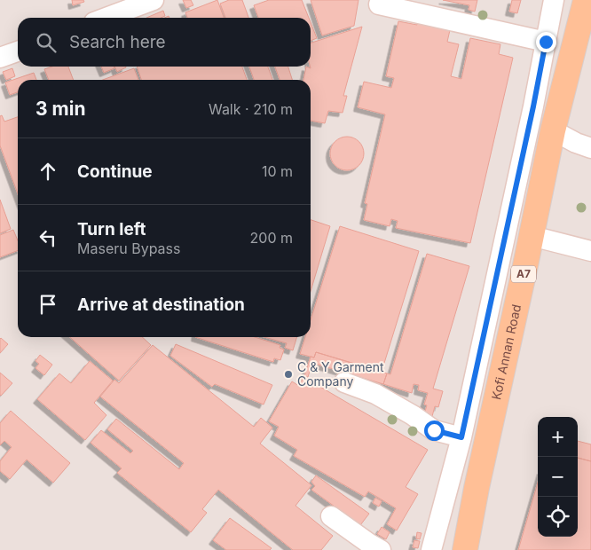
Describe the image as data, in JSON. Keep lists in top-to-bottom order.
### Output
{
  "streets": {
    "main road": ["A7", "Kofi Annan Road"]
  },
  "places": ["C & Y Garment Company"],
  "page": {
    "search": "Search here",
    "heading": ["3 min", "Walk · 210 m"],
    "list": [
      ["Continue", "10 m"],
      ["Turn left", "Maseru Bypass", "200 m"],
      "Arrive at destination"
    ],
    "map_buttons": ["+", "−"]
  }
}
